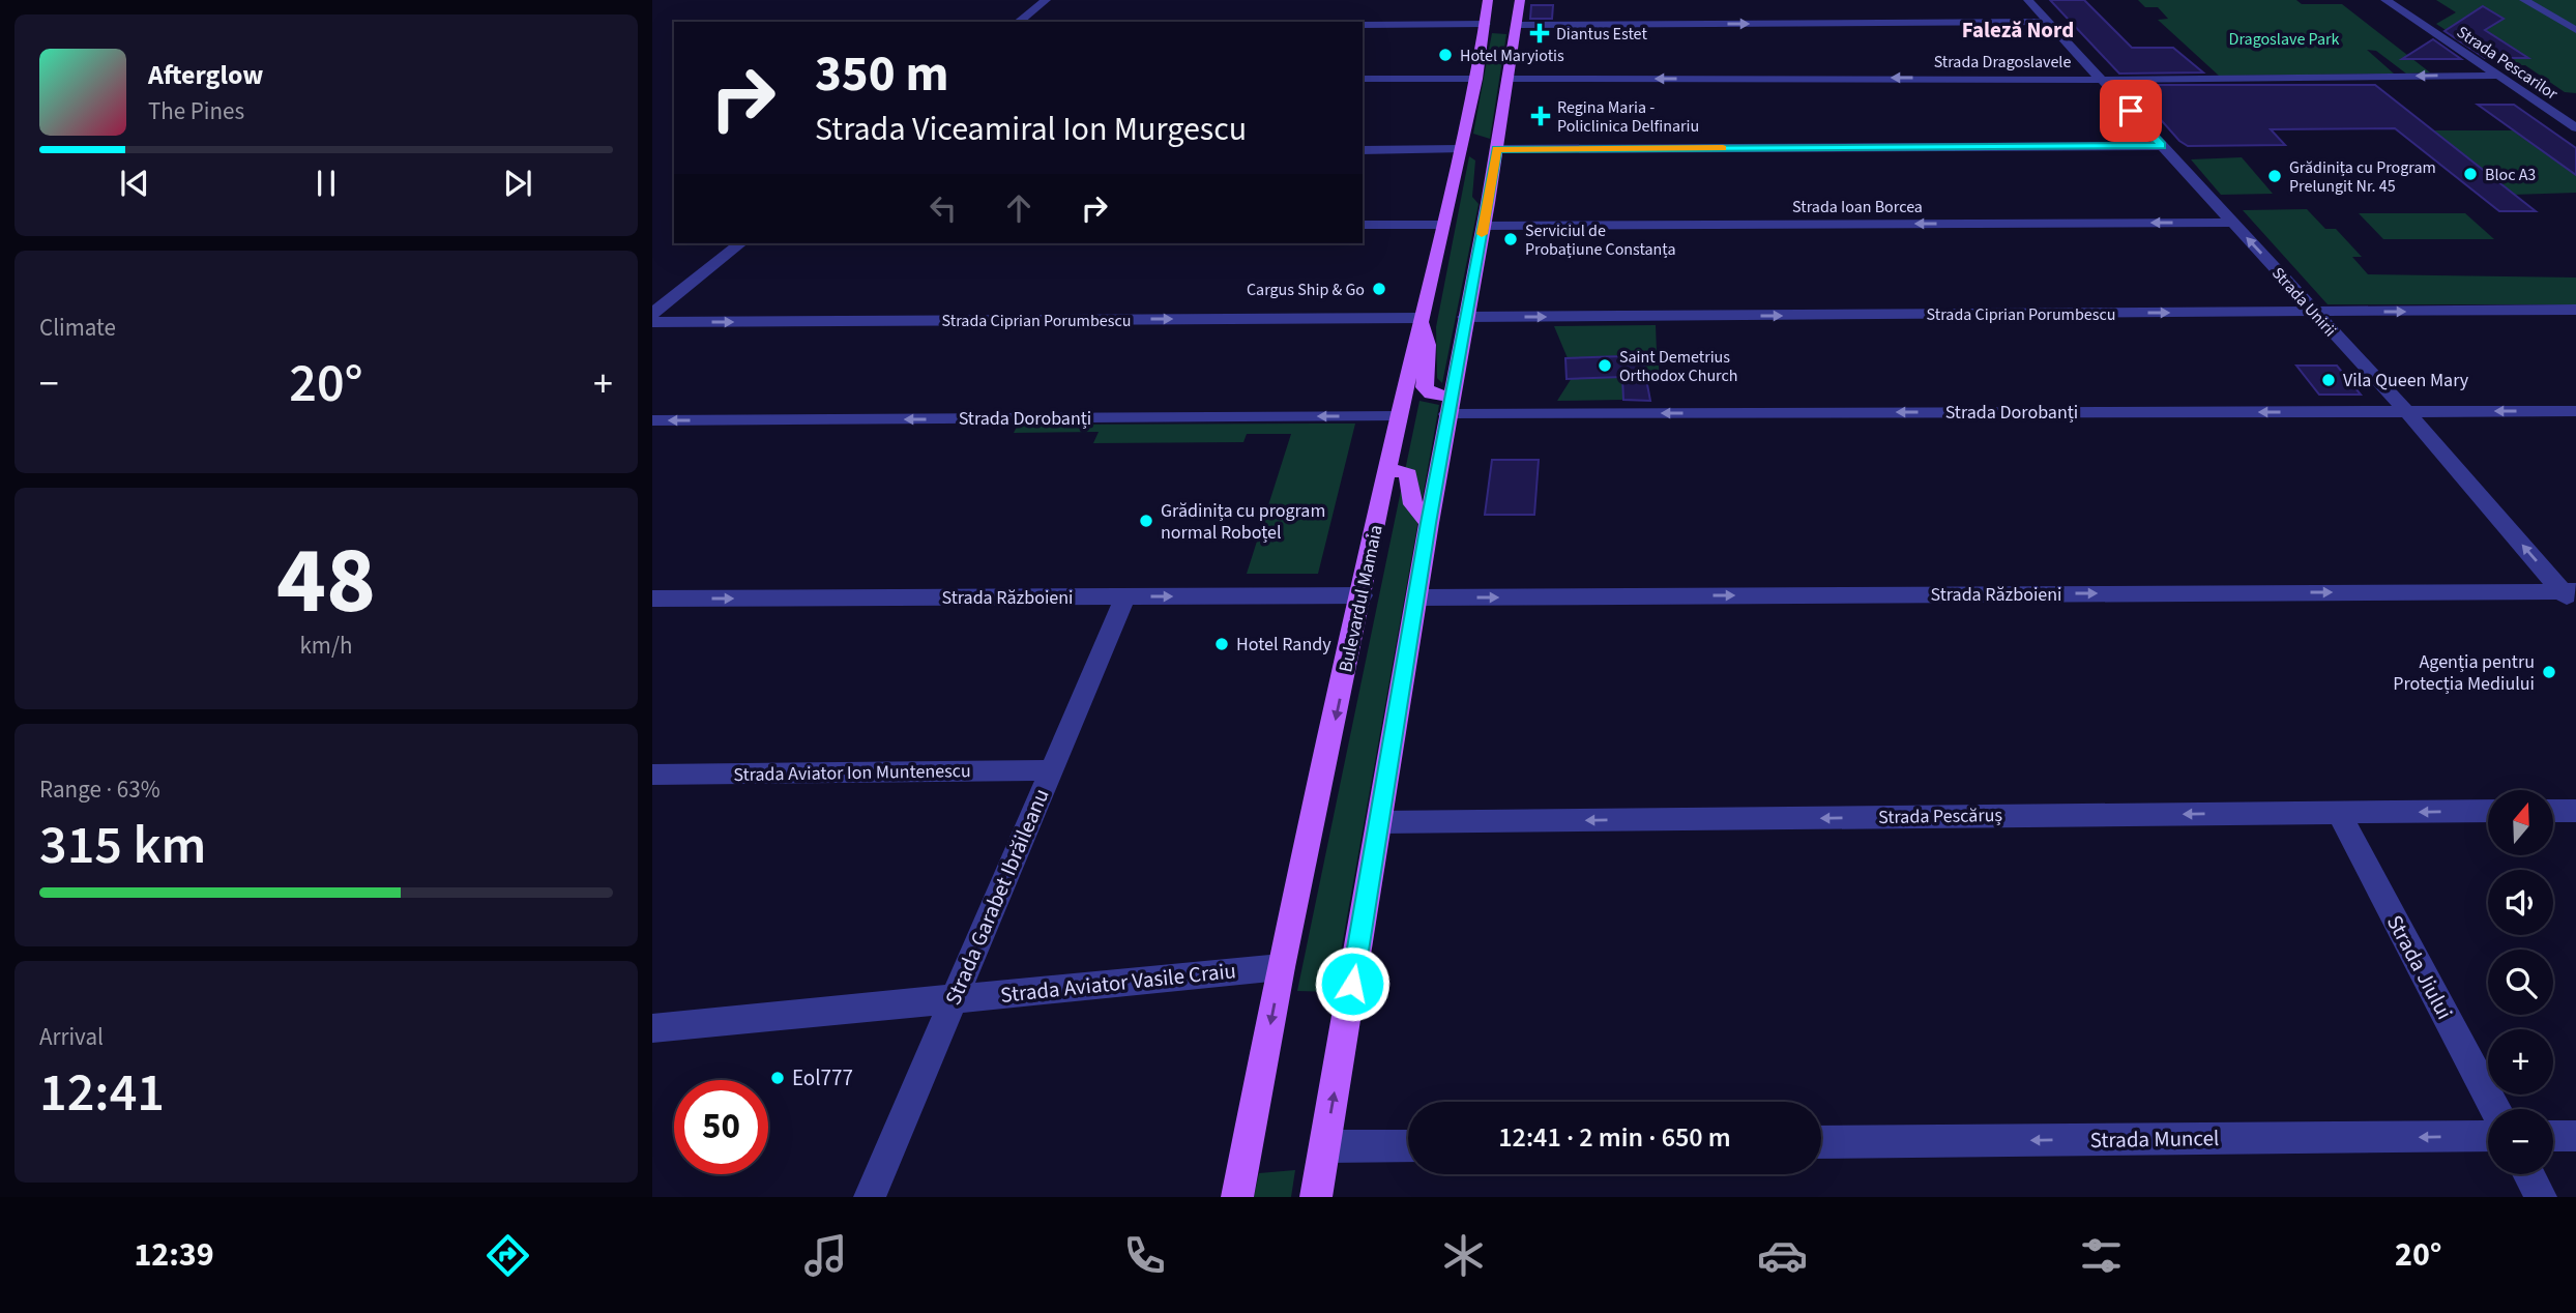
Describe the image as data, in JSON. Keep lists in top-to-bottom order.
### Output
{
  "streets": {
    "main road": ["Bulevardul Mamaia"],
    "street": [
      "Strada Dragoslavele",
      "Strada Pescarilor",
      "Strada Ioan Borcea",
      "Strada Unirii",
      "Strada Ciprian Porumbescu",
      "Strada Dorobanți",
      "Strada Războieni",
      "Strada Aviator Ion Muntenescu",
      "Strada Pescăruș",
      "Strada Garabet Ibrăileanu",
      "Strada Jiului",
      "Strada Aviator Vasile Craiu",
      "Strada Muncel"
    ]
  },
  "crossings": [
    ["Strada Dragoslavele", "Strada Pescarilor"],
    ["Strada Dragoslavele", "Strada Unirii"],
    ["Strada Dragoslavele", "Bulevardul Mamaia"],
    ["Strada Ioan Borcea", "Strada Unirii"],
    ["Strada Ioan Borcea", "Bulevardul Mamaia"],
    ["Strada Unirii", "Strada Ciprian Porumbescu"],
    ["Strada Unirii", "Strada Dorobanți"],
    ["Strada Unirii", "Strada Războieni"],
    ["Strada Ciprian Porumbescu", "Bulevardul Mamaia"],
    ["Strada Dorobanți", "Bulevardul Mamaia"],
    ["Strada Războieni", "Bulevardul Mamaia"],
    ["Strada Războieni", "Strada Garabet Ibrăileanu"],
    ["Bulevardul Mamaia", "Strada Aviator Vasile Craiu"],
    ["Strada Aviator Ion Muntenescu", "Strada Garabet Ibrăileanu"],
    ["Strada Pescăruș", "Strada Jiului"],
    ["Strada Garabet Ibrăileanu", "Strada Aviator Vasile Craiu"]
  ],
  "one_way": [
    "Strada Unirii",
    "Strada Dorobanți",
    "Strada Războieni",
    "Strada Pescăruș",
    "Strada Muncel"
  ],
  "districts": ["Faleză Nord"],
  "parks": ["Dragoslave Park"],
  "places": {
    "health": ["Diantus Estet", "Regina Maria - Policlinica Delfinariu"],
    "other": [
      "Hotel Maryiotis",
      "Bloc A3",
      "Grădinița cu Program Prelungit Nr. 45",
      "Serviciul de Probațiune Constanța",
      "Cargus Ship & Go",
      "Saint Demetrius Orthodox Church",
      "Vila Queen Mary",
      "Grădinița cu program normal Roboțel",
      "Hotel Randy",
      "Agenția pentru Protecția Mediului",
      "Eol777"
    ]
  },
  "north": "top",
  "page": {
    "turn": ["350 m", "Strada Viceamiral Ion Murgescu"],
    "song": ["Afterglow", "The Pines"],
    "tile": [
      "Climate",
      ["48", "km/h"],
      ["Range · 63%", "315 km"],
      ["Arrival", "12:41"]
    ],
    "heat": ["−", "20°", "+"],
    "map_buttons": ["+", "−"],
    "limit": "50",
    "trip": "12:41 · 2 min · 650 m",
    "tabs": ["12:39", "20°"]
  }
}
